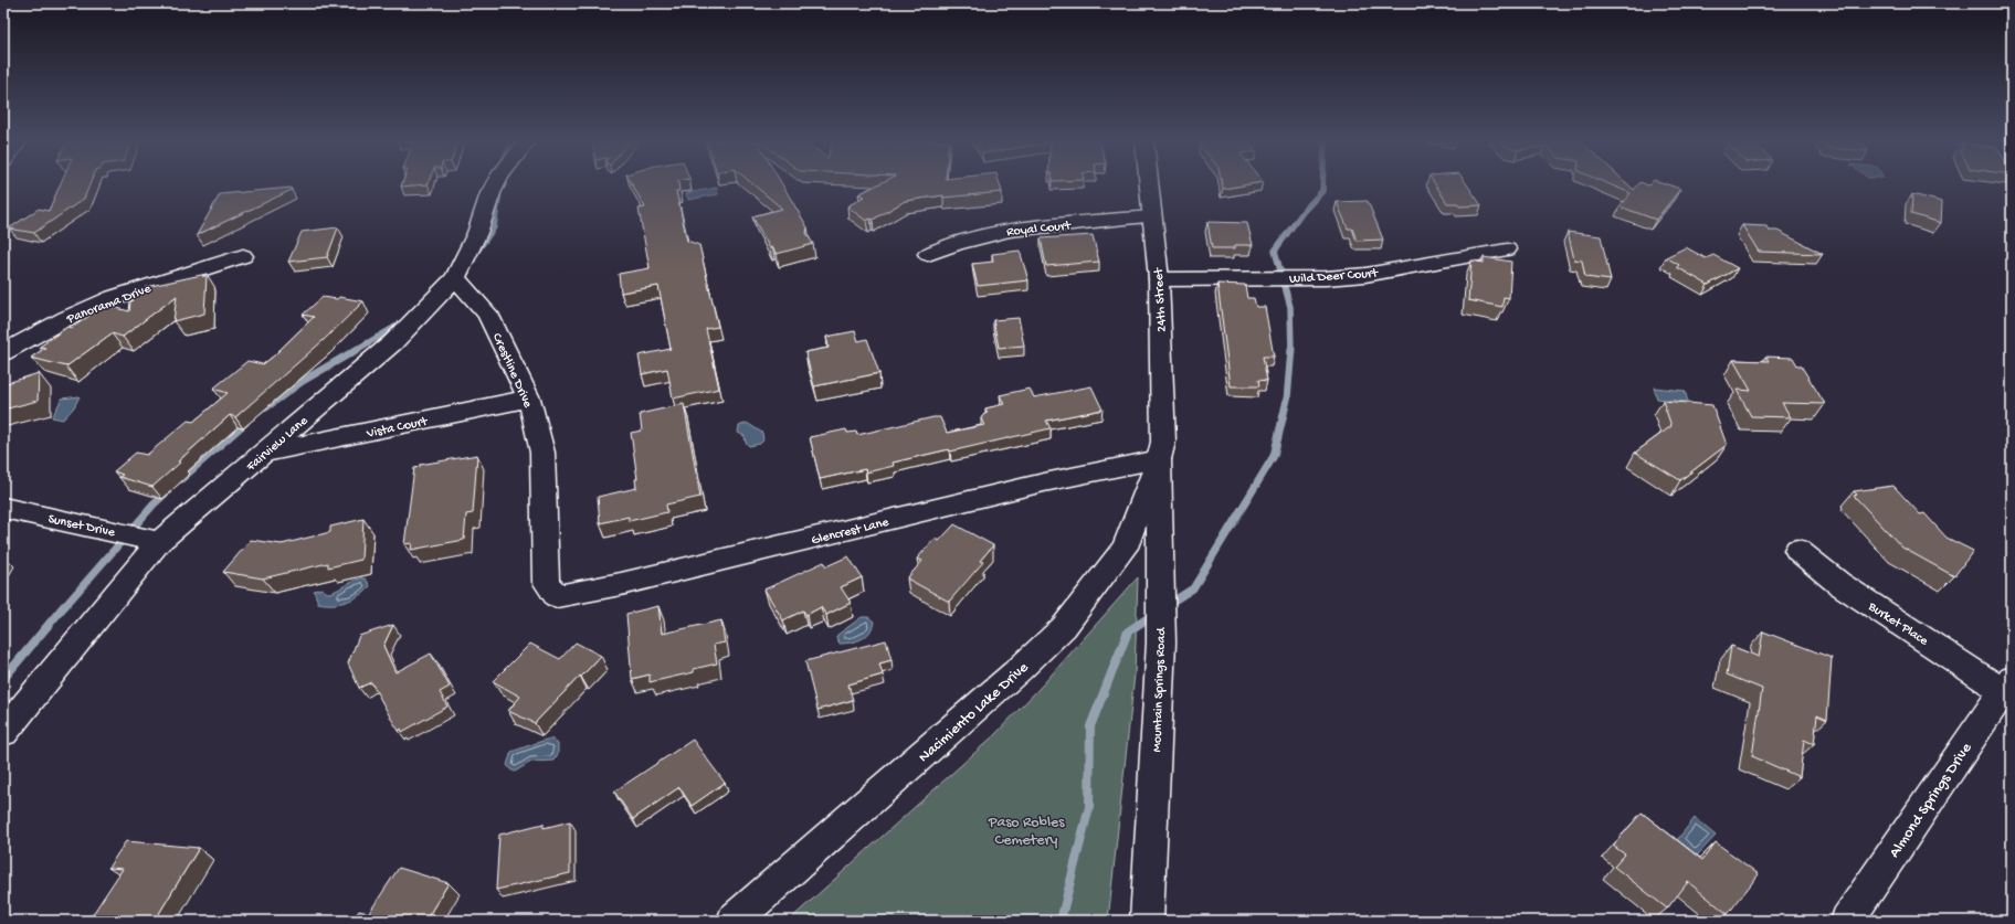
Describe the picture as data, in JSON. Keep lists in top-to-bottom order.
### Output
{
  "streets": {
    "street": [
      "Royal Court",
      "Wild Deer Court",
      "24th Street",
      "Panorama Drive",
      "Crestline Drive",
      "Vista Court",
      "Fairview Lane",
      "Sunset Drive",
      "Glencrest Lane",
      "Burket Place",
      "Mountain Springs Road",
      "Nacimiento Lake Drive",
      "Almond Springs Drive"
    ]
  },
  "crossings": [
    ["Royal Court", "24th Street"],
    ["Wild Deer Court", "24th Street"],
    ["24th Street", "Glencrest Lane"],
    ["24th Street", "Mountain Springs Road"],
    ["24th Street", "Nacimiento Lake Drive"],
    ["Crestline Drive", "Vista Court"],
    ["Crestline Drive", "Fairview Lane"],
    ["Crestline Drive", "Glencrest Lane"],
    ["Vista Court", "Fairview Lane"],
    ["Fairview Lane", "Sunset Drive"],
    ["Glencrest Lane", "Mountain Springs Road"],
    ["Glencrest Lane", "Nacimiento Lake Drive"],
    ["Burket Place", "Almond Springs Drive"],
    ["Mountain Springs Road", "Nacimiento Lake Drive"]
  ],
  "parks": ["Paso Robles Cemetery"]
}
